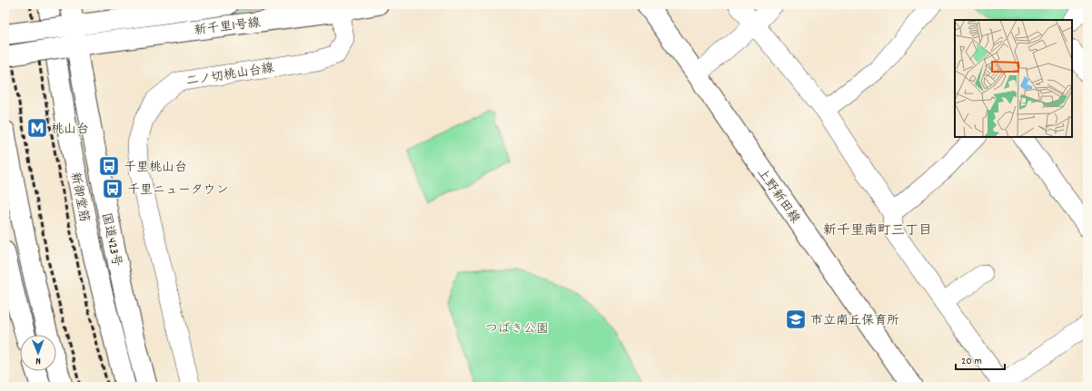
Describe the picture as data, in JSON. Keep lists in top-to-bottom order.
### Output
{
  "streets": {
    "main road": [
      "新千里1号線",
      "上野新田線",
      "新御堂筋",
      "国道423号"
    ],
    "street": ["二ノ切桃山台線"]
  },
  "crossings": [
    ["新千里1号線", "二ノ切桃山台線"],
    ["新千里1号線", "国道423号"]
  ],
  "districts": ["新千里南町三丁目"],
  "parks": ["つばき公園"],
  "places": {
    "metro station": ["桃山台"],
    "bus stop": ["千里桃山台", "千里ニュータウン"],
    "school or university": ["市立南丘保育所"]
  },
  "scale_bar": "20 m",
  "north": "bottom"
}
